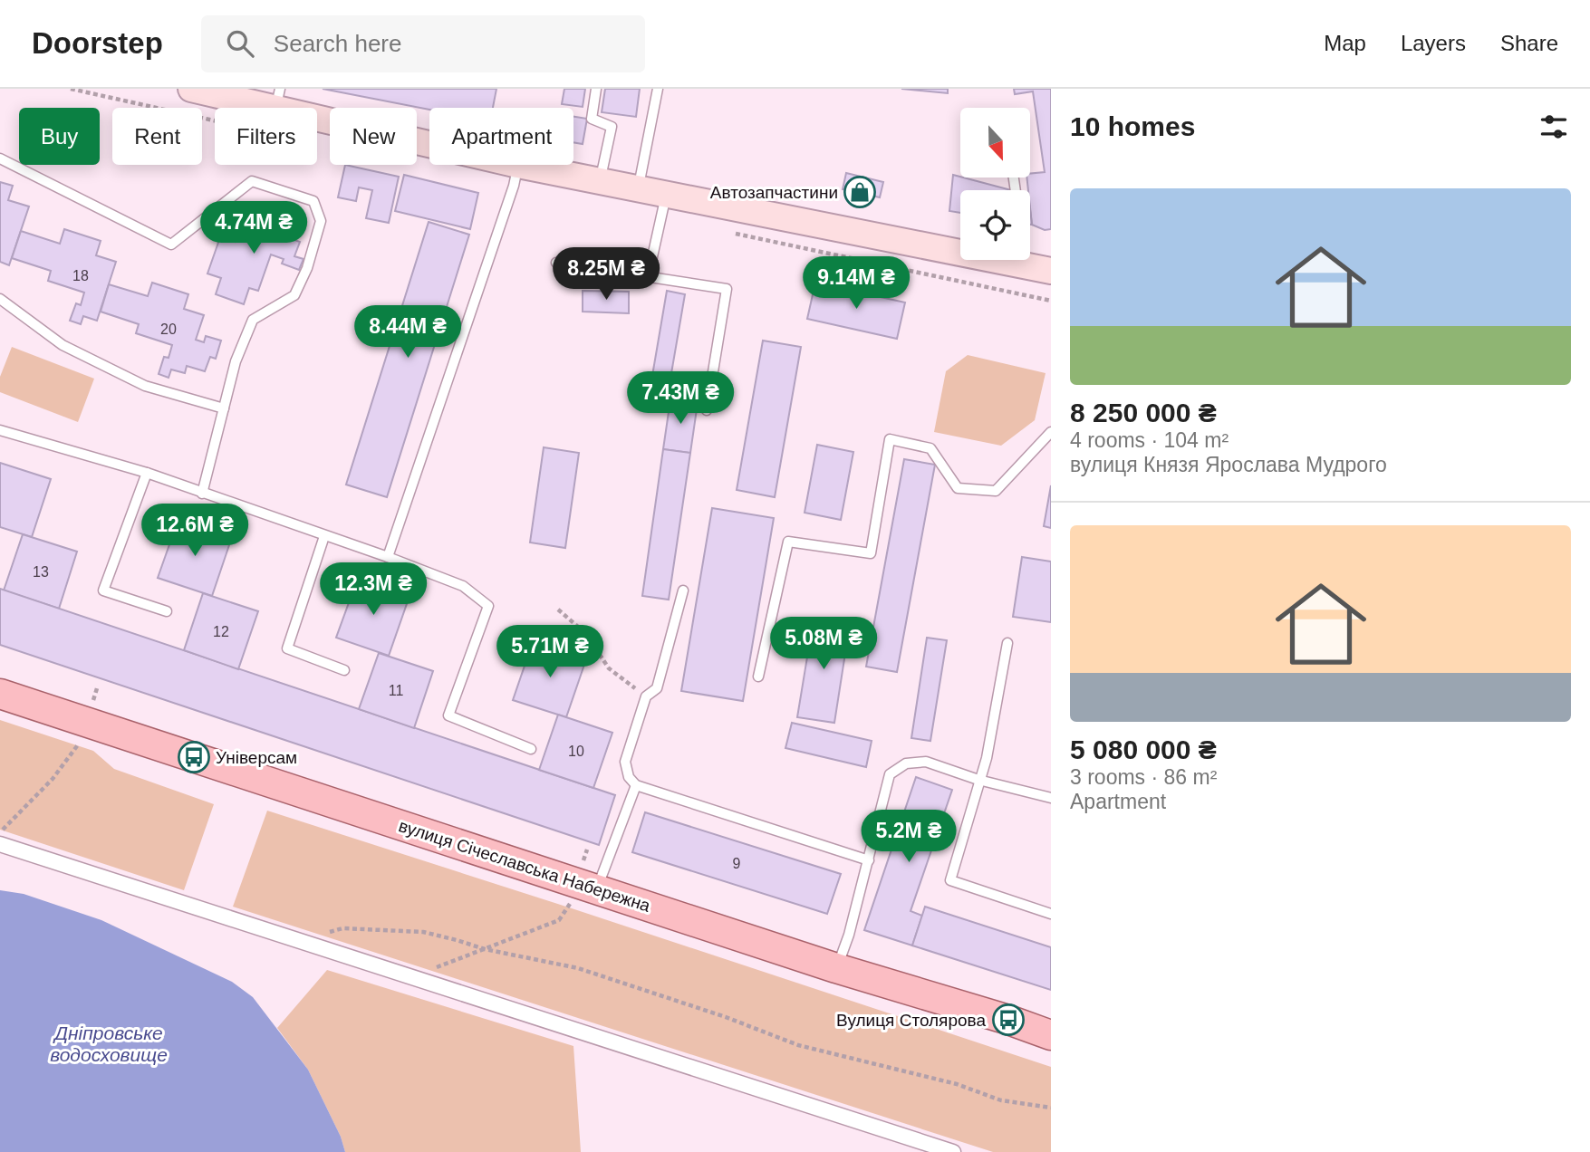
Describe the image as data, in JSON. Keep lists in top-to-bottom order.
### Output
{
  "streets": {
    "main road": ["вулиця Січеславська Набережна"]
  },
  "water": ["Дніпровське водосховище"],
  "places": {
    "shop": ["Автозапчастини"],
    "bus stop": ["Універсам", "Вулиця Столярова"]
  },
  "house_numbers": [
    "18",
    "20",
    "13",
    "12",
    "11",
    "10",
    "9"
  ],
  "north": "bottom",
  "page": {
    "header": "Doorstep",
    "search": "Search here",
    "nav": ["Map", "Layers", "Share"],
    "heading": "10 homes",
    "chip": [
      "Buy",
      "Rent",
      "Filters",
      "New",
      "Apartment"
    ],
    "list": [
      {
        "name": "8 250 000 ₴",
        "note": "4 rooms · 104 m² · вулиця Князя Ярослава Мудрого"
      },
      {
        "name": "5 080 000 ₴",
        "note": "3 rooms · 86 m² · Apartment"
      }
    ],
    "price": [
      "4.74M ₴",
      "8.25M ₴",
      "9.14M ₴",
      "8.44M ₴",
      "7.43M ₴",
      "12.6M ₴",
      "12.3M ₴",
      "5.08M ₴",
      "5.71M ₴",
      "5.2M ₴"
    ]
  }
}
